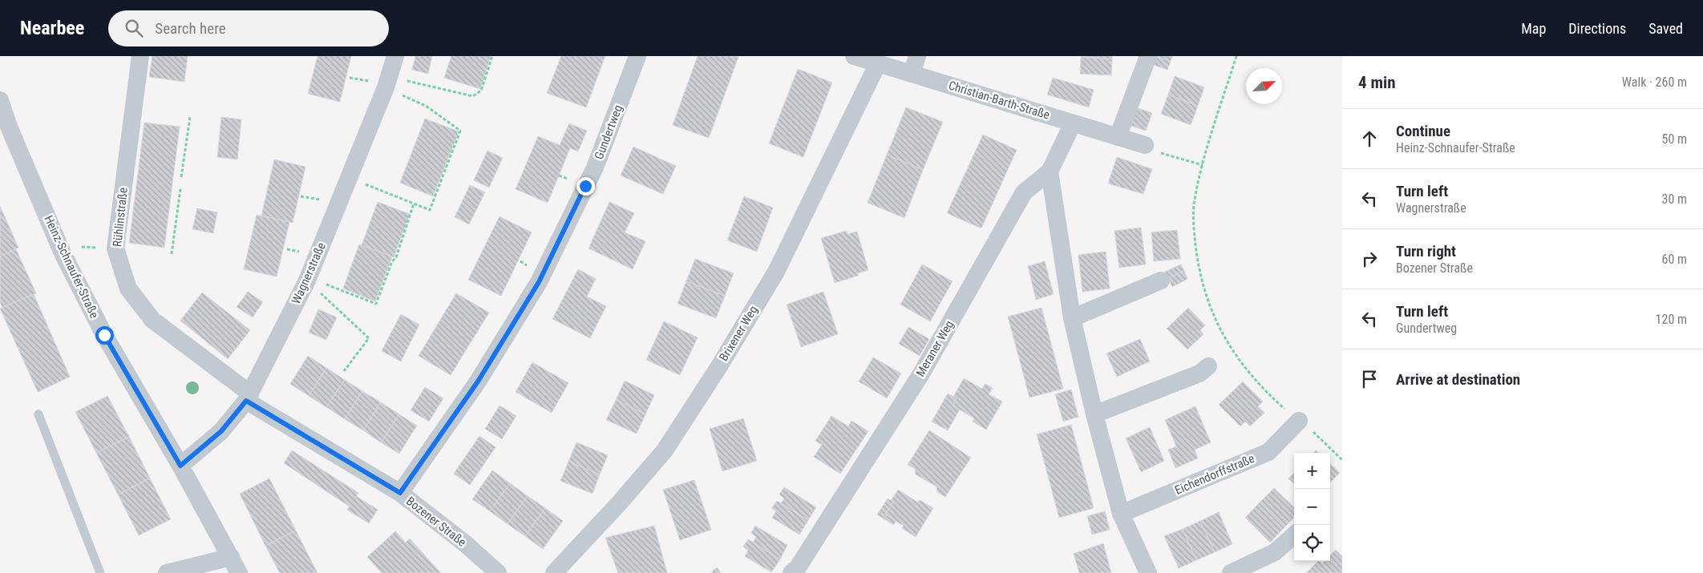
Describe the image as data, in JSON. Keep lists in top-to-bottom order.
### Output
{
  "streets": {
    "street": [
      "Christian-Barth-Straße",
      "Gundertweg",
      "Rühlinstraße",
      "Heinz-Schnaufer-Straße",
      "Wagnerstraße",
      "Brixener Weg",
      "Meraner Weg",
      "Eichendorffstraße",
      "Bozener Straße"
    ]
  },
  "crossings": [
    ["Christian-Barth-Straße", "Brixener Weg"],
    ["Christian-Barth-Straße", "Meraner Weg"],
    ["Gundertweg", "Bozener Straße"],
    ["Rühlinstraße", "Wagnerstraße"],
    ["Rühlinstraße", "Bozener Straße"],
    ["Heinz-Schnaufer-Straße", "Wagnerstraße"],
    ["Wagnerstraße", "Bozener Straße"]
  ],
  "north": "top right",
  "page": {
    "header": "Nearbee",
    "search": "Search here",
    "nav": ["Map", "Directions", "Saved"],
    "heading": ["4 min", "Walk · 260 m"],
    "list": [
      ["Continue", "Heinz-Schnaufer-Straße", "50 m"],
      ["Turn left", "Wagnerstraße", "30 m"],
      ["Turn right", "Bozener Straße", "60 m"],
      ["Turn left", "Gundertweg", "120 m"],
      "Arrive at destination"
    ],
    "map_buttons": ["+", "−"]
  }
}
